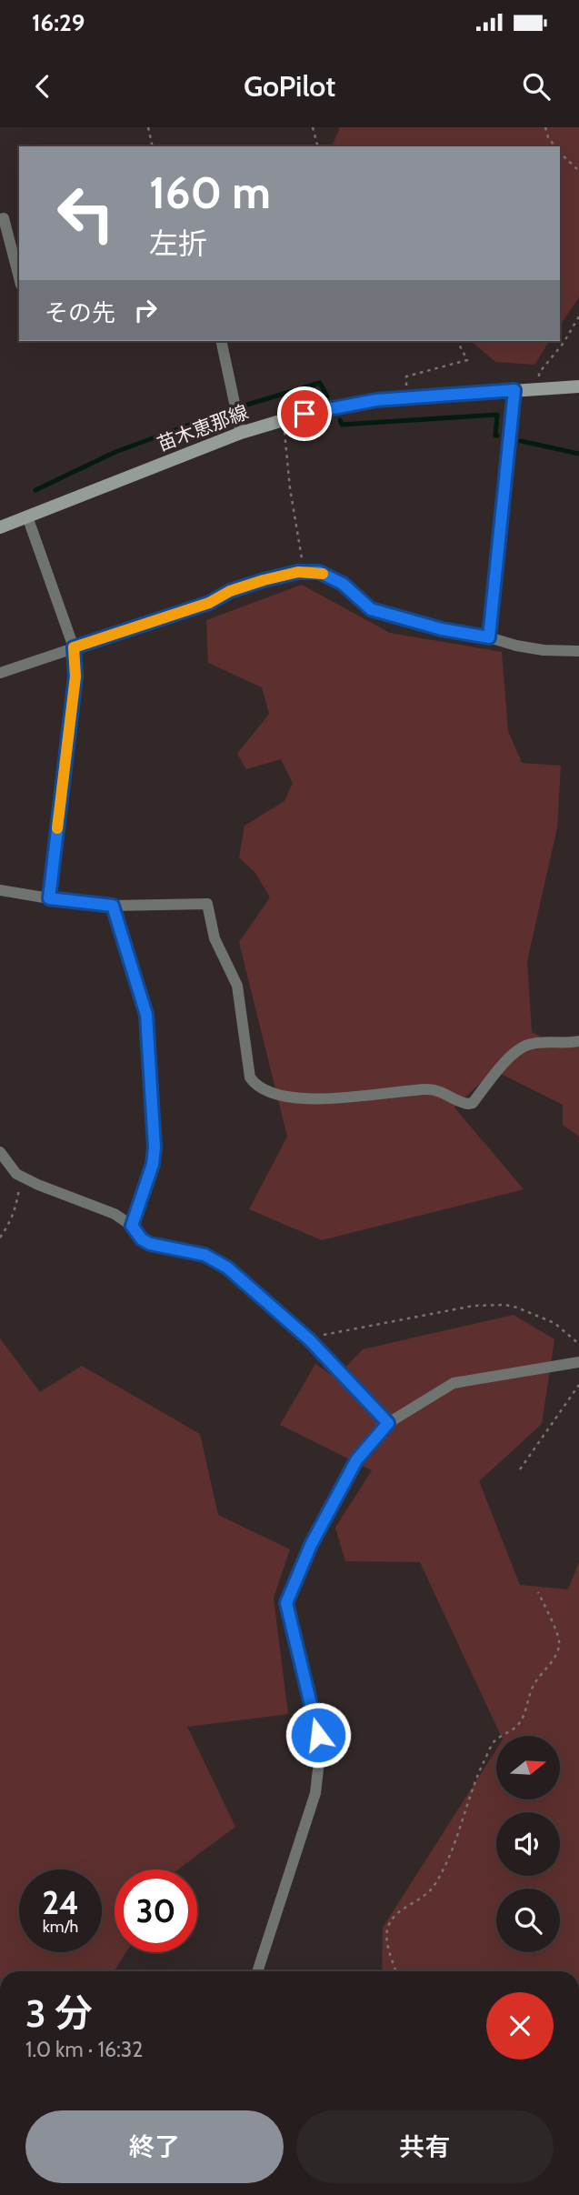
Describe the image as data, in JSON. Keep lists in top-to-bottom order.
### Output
{
  "streets": {
    "main road": ["苗木恵那線"]
  },
  "north": "right",
  "page": {
    "status": "16:29",
    "header": "GoPilot",
    "turn": ["160 m", "左折"],
    "then": "その先",
    "speed": "24 km/h",
    "limit": "30",
    "heading": ["3 分", "1.0 km · 16:32"],
    "buttons": ["終了", "共有"]
  }
}
